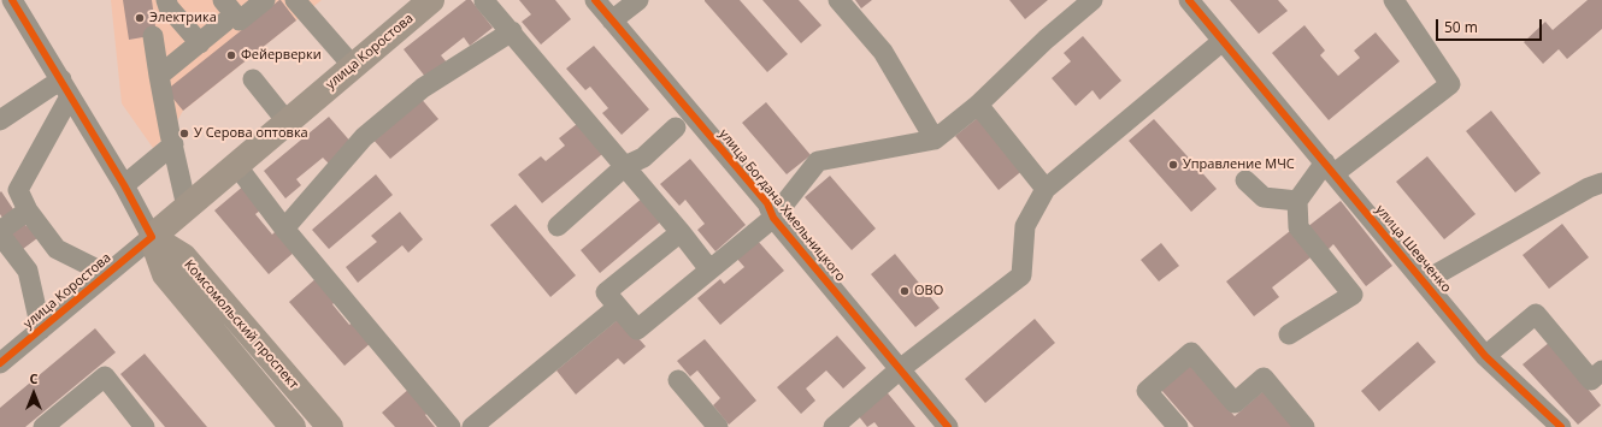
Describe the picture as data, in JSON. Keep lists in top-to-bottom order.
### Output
{
  "streets": {
    "main road": ["улица Коростова", "Комсомольский проспект"],
    "street": ["улица Богдана Хмельницкого", "улица Шевченко"]
  },
  "crossings": [
    ["улица Коростова", "Комсомольский проспект"]
  ],
  "places": [
    "Электрика",
    "Фейерверки",
    "У Серова оптовка",
    "Управление МЧС",
    "ОВО"
  ],
  "scale_bar": "50 m",
  "north": "top"
}
